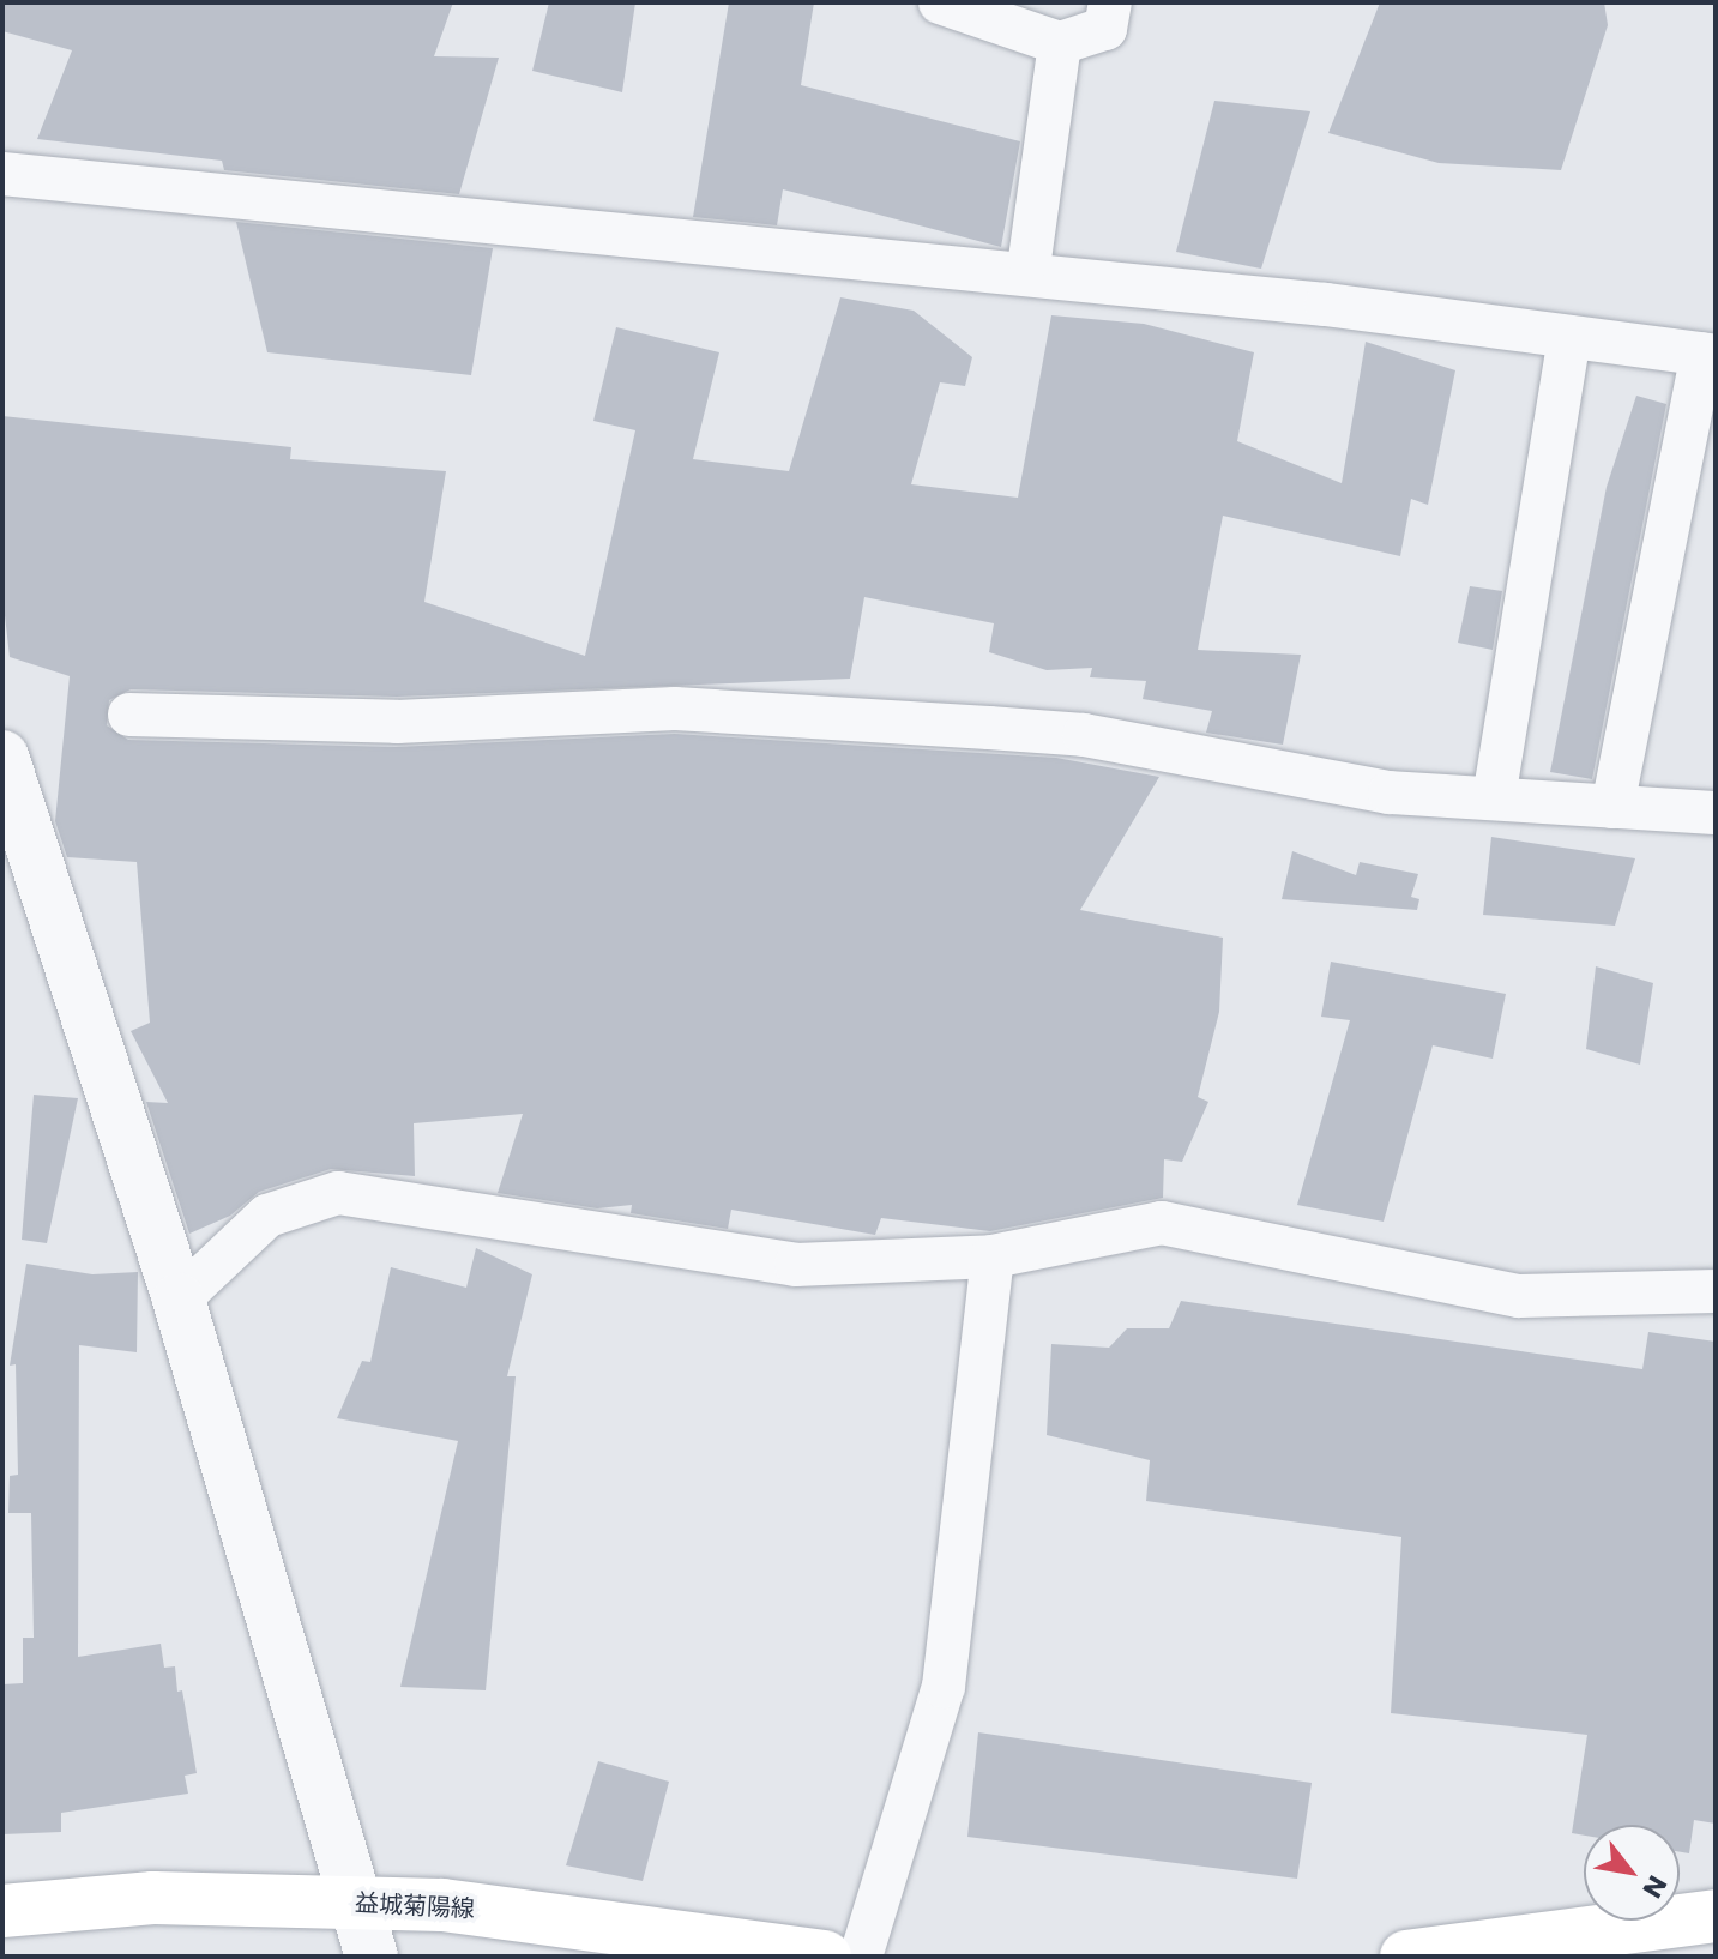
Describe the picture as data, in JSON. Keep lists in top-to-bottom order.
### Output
{
  "streets": {
    "main road": ["益城菊陽線"]
  },
  "north": "bottom right"
}
